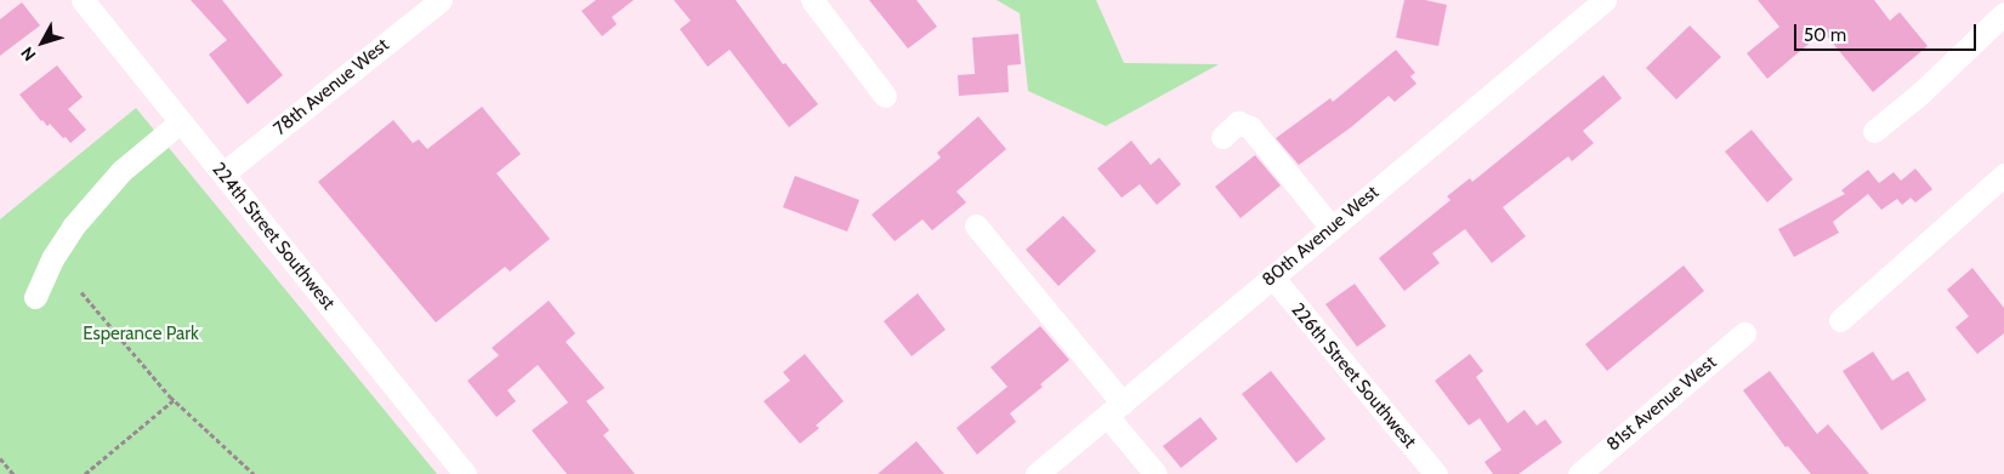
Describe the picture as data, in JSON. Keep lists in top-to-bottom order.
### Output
{
  "streets": {
    "street": [
      "78th Avenue West",
      "224th Street Southwest",
      "80th Avenue West",
      "226th Street Southwest",
      "81st Avenue West"
    ]
  },
  "crossings": [
    ["78th Avenue West", "224th Street Southwest"],
    ["80th Avenue West", "226th Street Southwest"]
  ],
  "parks": ["Esperance Park"],
  "scale_bar": "50 m",
  "north": "bottom left"
}
